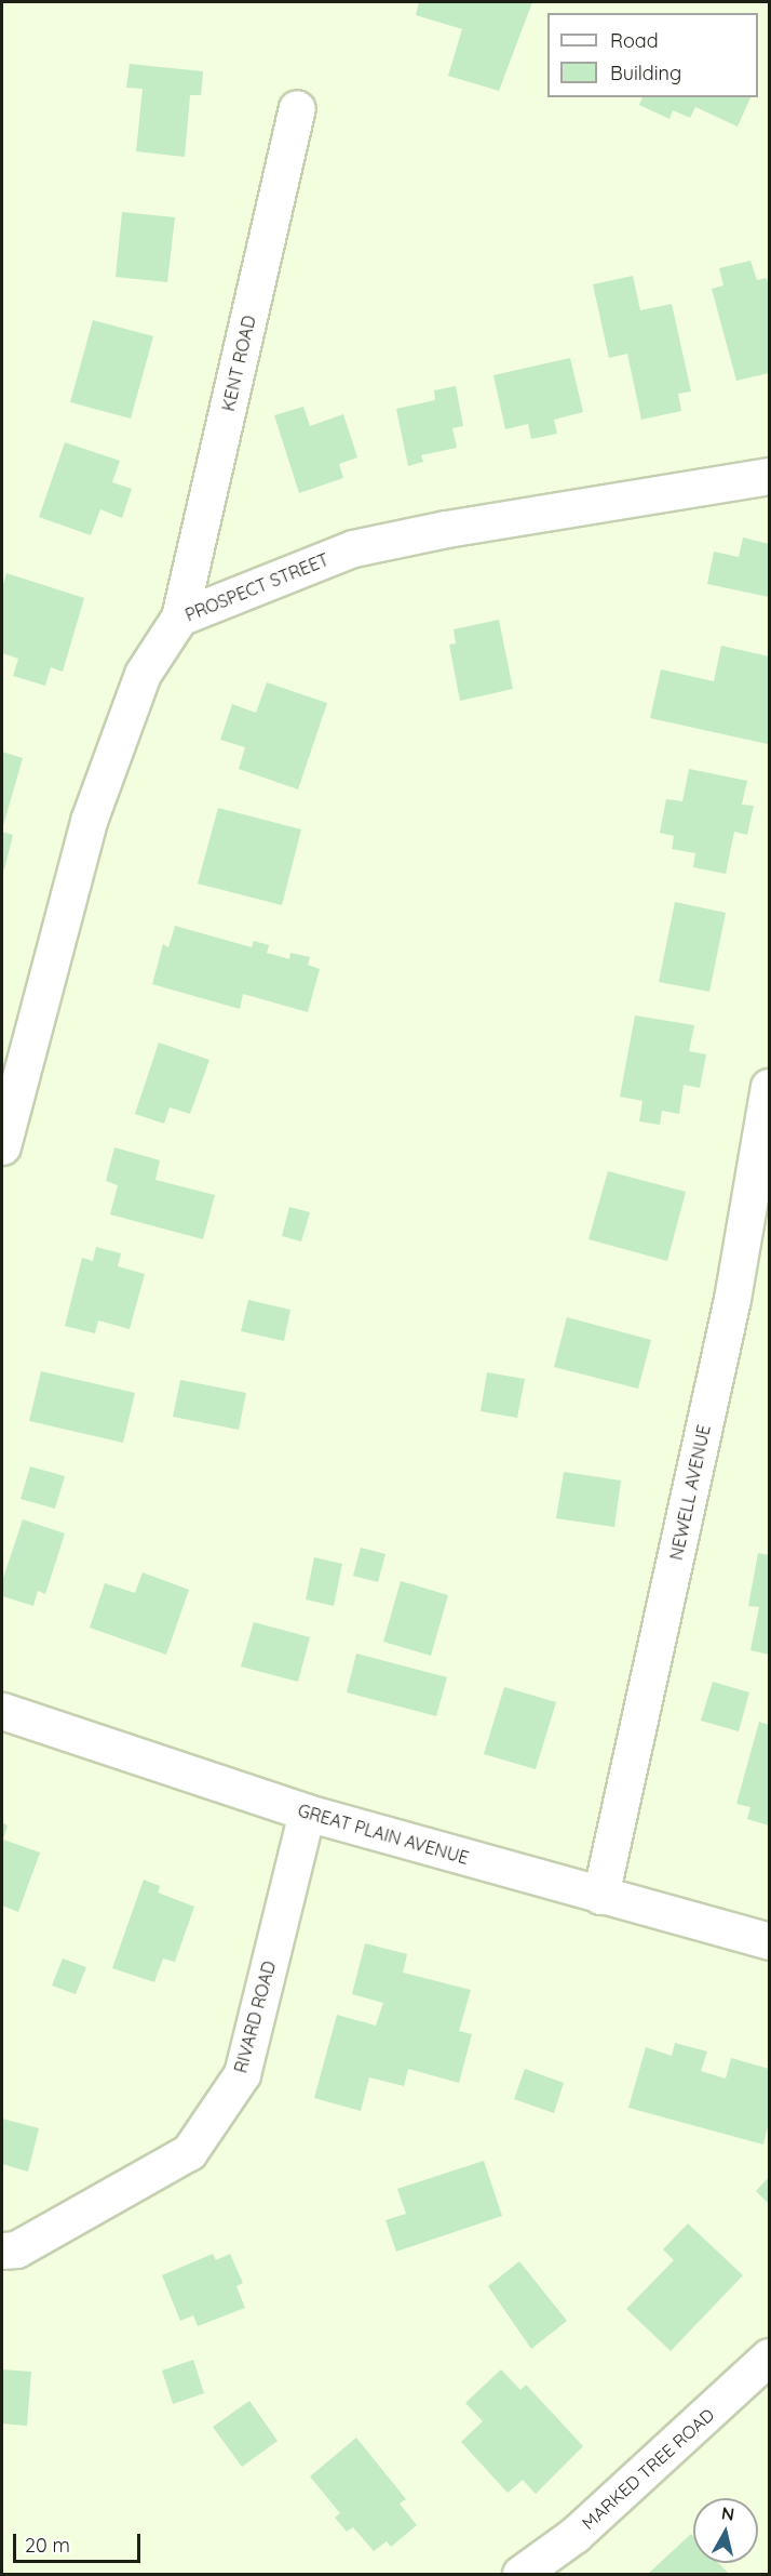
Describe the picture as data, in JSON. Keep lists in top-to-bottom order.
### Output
{
  "streets": {
    "street": [
      "KENT ROAD",
      "PROSPECT STREET",
      "NEWELL AVENUE",
      "GREAT PLAIN AVENUE",
      "RIVARD ROAD",
      "MARKED TREE ROAD"
    ]
  },
  "crossings": [
    ["KENT ROAD", "PROSPECT STREET"],
    ["NEWELL AVENUE", "GREAT PLAIN AVENUE"],
    ["GREAT PLAIN AVENUE", "RIVARD ROAD"]
  ],
  "legend": ["Road", "Building"],
  "scale_bar": "20 m",
  "north": "top"
}
